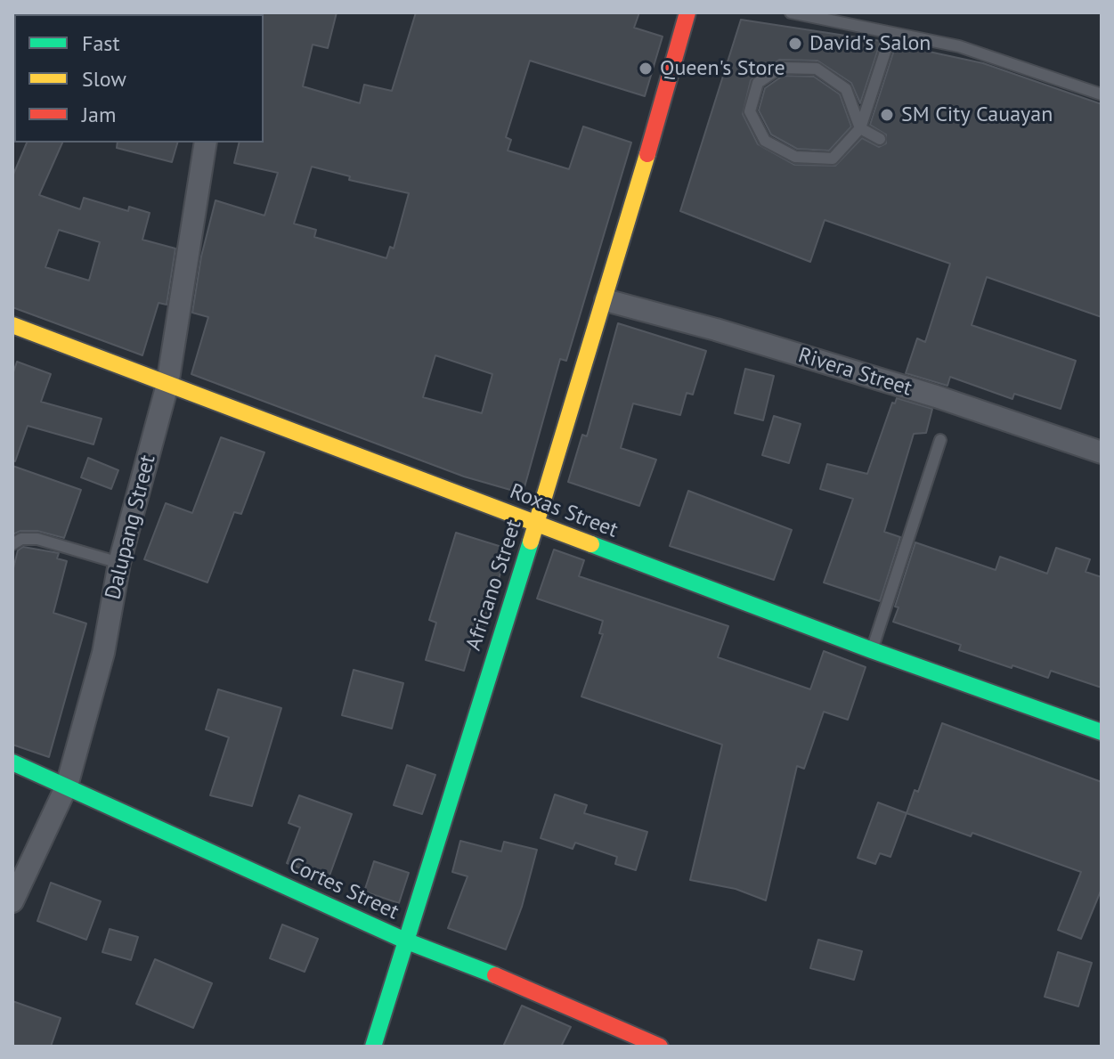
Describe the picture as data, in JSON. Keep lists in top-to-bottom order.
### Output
{
  "streets": {
    "street": [
      "Rivera Street",
      "Roxas Street",
      "Dalupang Street",
      "Africano Street",
      "Cortes Street"
    ]
  },
  "crossings": [
    ["Rivera Street", "Africano Street"],
    ["Roxas Street", "Dalupang Street"],
    ["Roxas Street", "Africano Street"],
    ["Dalupang Street", "Cortes Street"],
    ["Africano Street", "Cortes Street"]
  ],
  "places": ["David's Salon", "Queen's Store", "SM City Cauayan"],
  "legend": ["Fast", "Slow", "Jam"]
}
